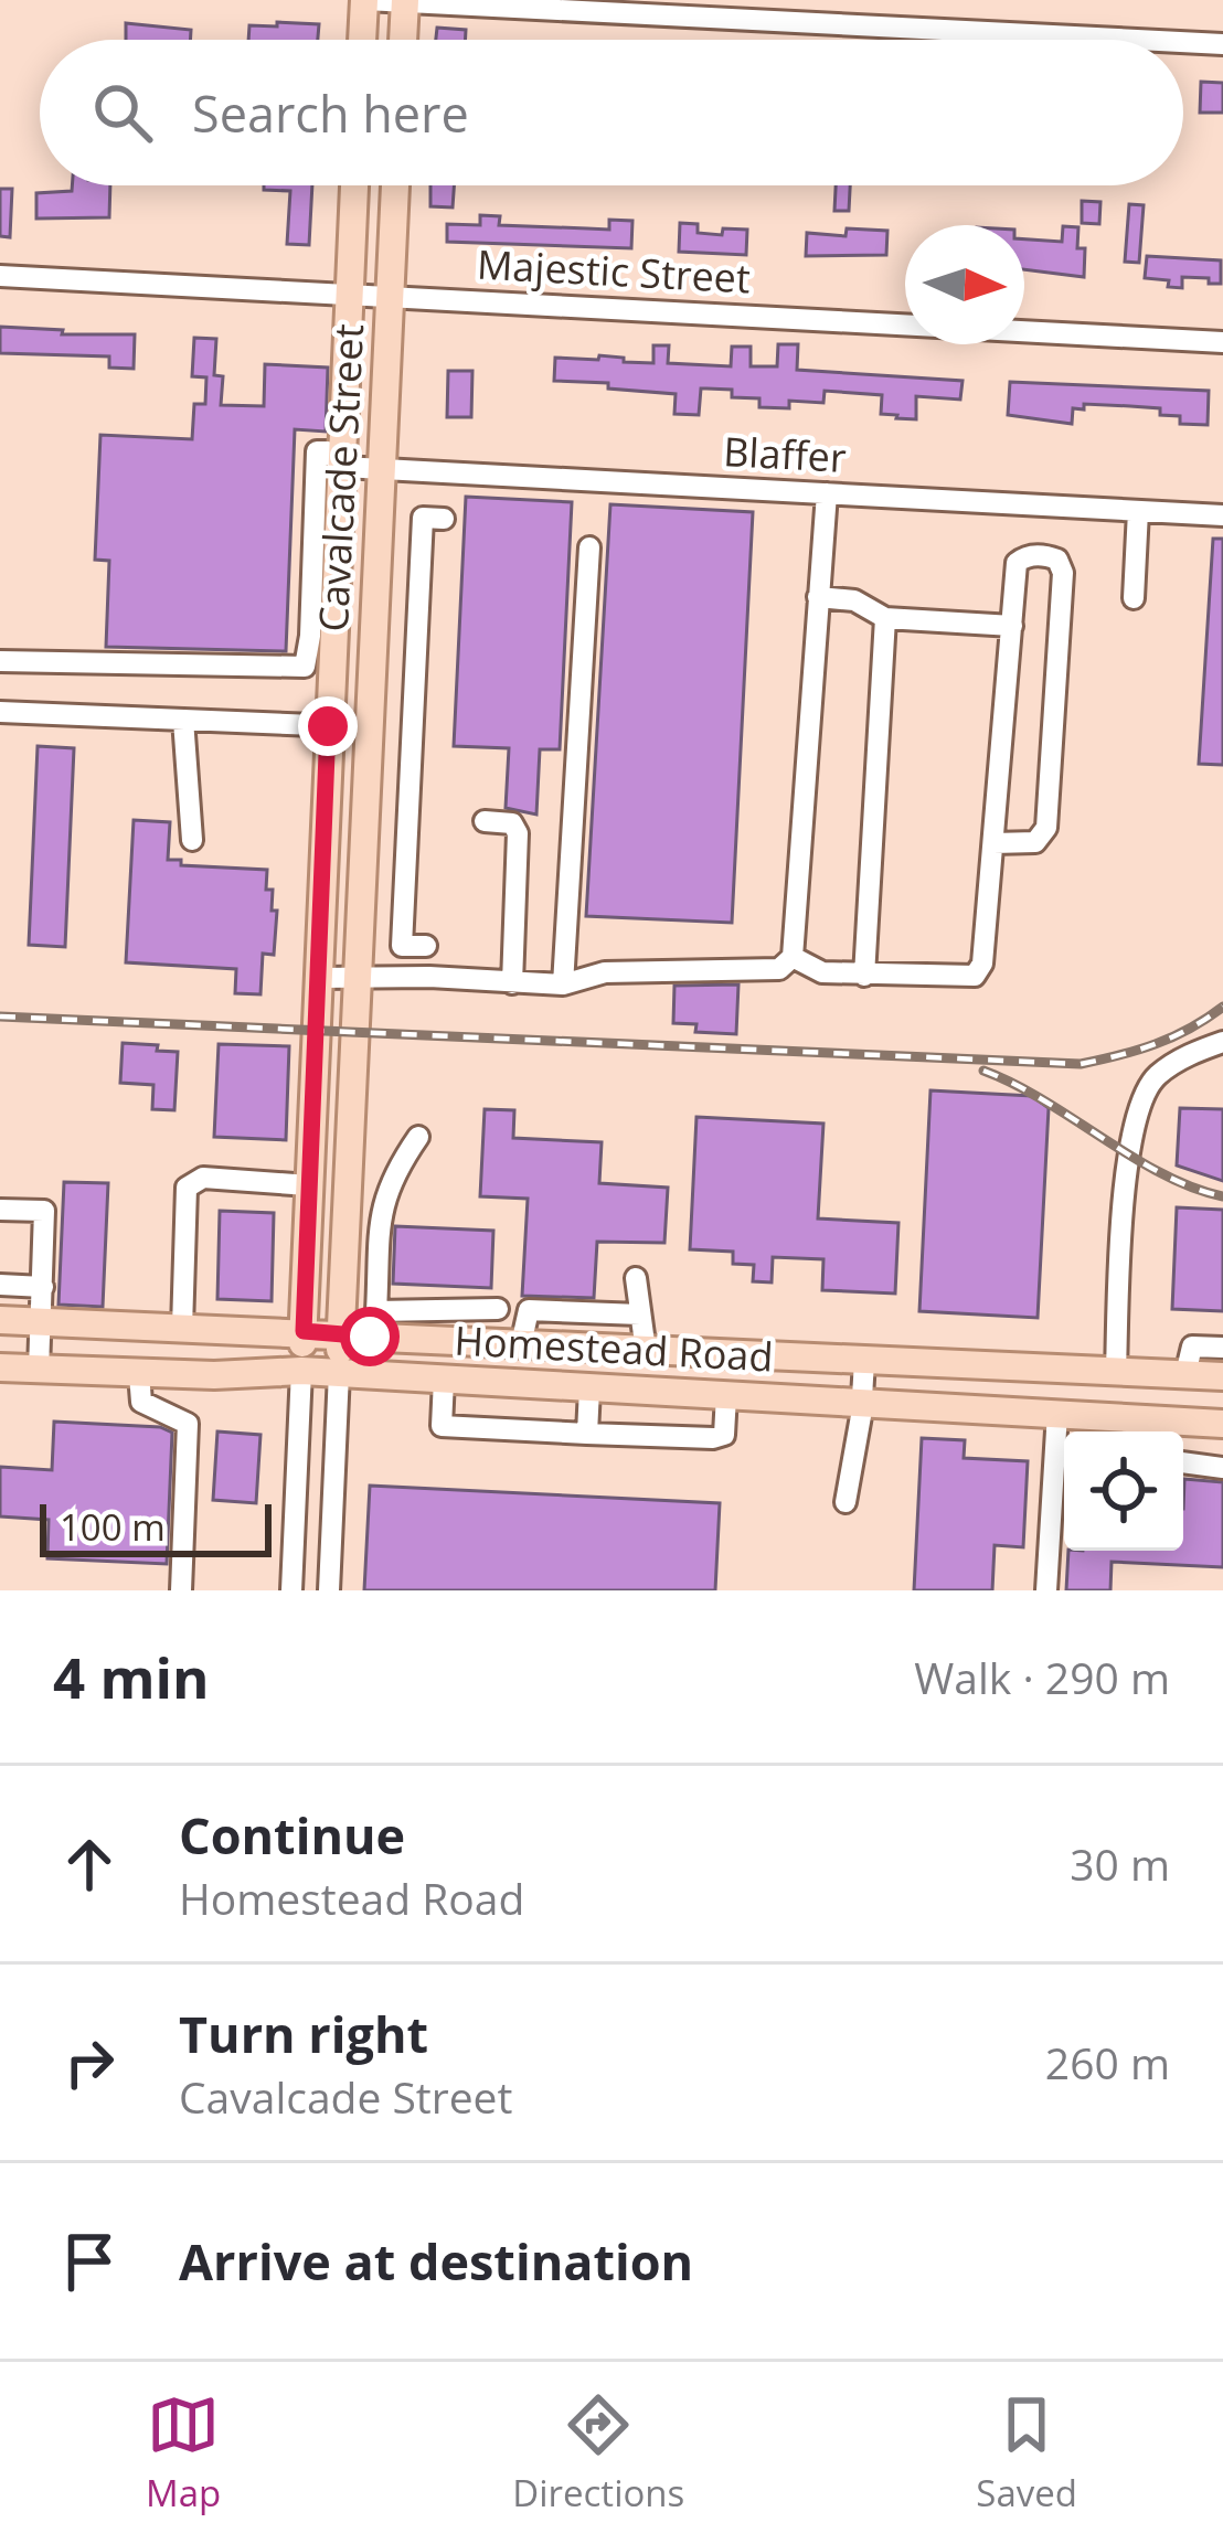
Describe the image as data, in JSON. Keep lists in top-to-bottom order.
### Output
{
  "streets": {
    "main road": ["Cavalcade Street", "Homestead Road"],
    "street": ["Majestic Street", "Blaffer"]
  },
  "crossings": [
    ["Majestic Street", "Cavalcade Street"],
    ["Blaffer", "Cavalcade Street"],
    ["Cavalcade Street", "Homestead Road"]
  ],
  "scale_bar": "100 m",
  "north": "right",
  "page": {
    "search": "Search here",
    "scale": "100 m",
    "heading": ["4 min", "Walk · 290 m"],
    "list": [
      ["Continue", "Homestead Road", "30 m"],
      ["Turn right", "Cavalcade Street", "260 m"],
      "Arrive at destination"
    ],
    "nav": ["Map", "Directions", "Saved"]
  }
}
